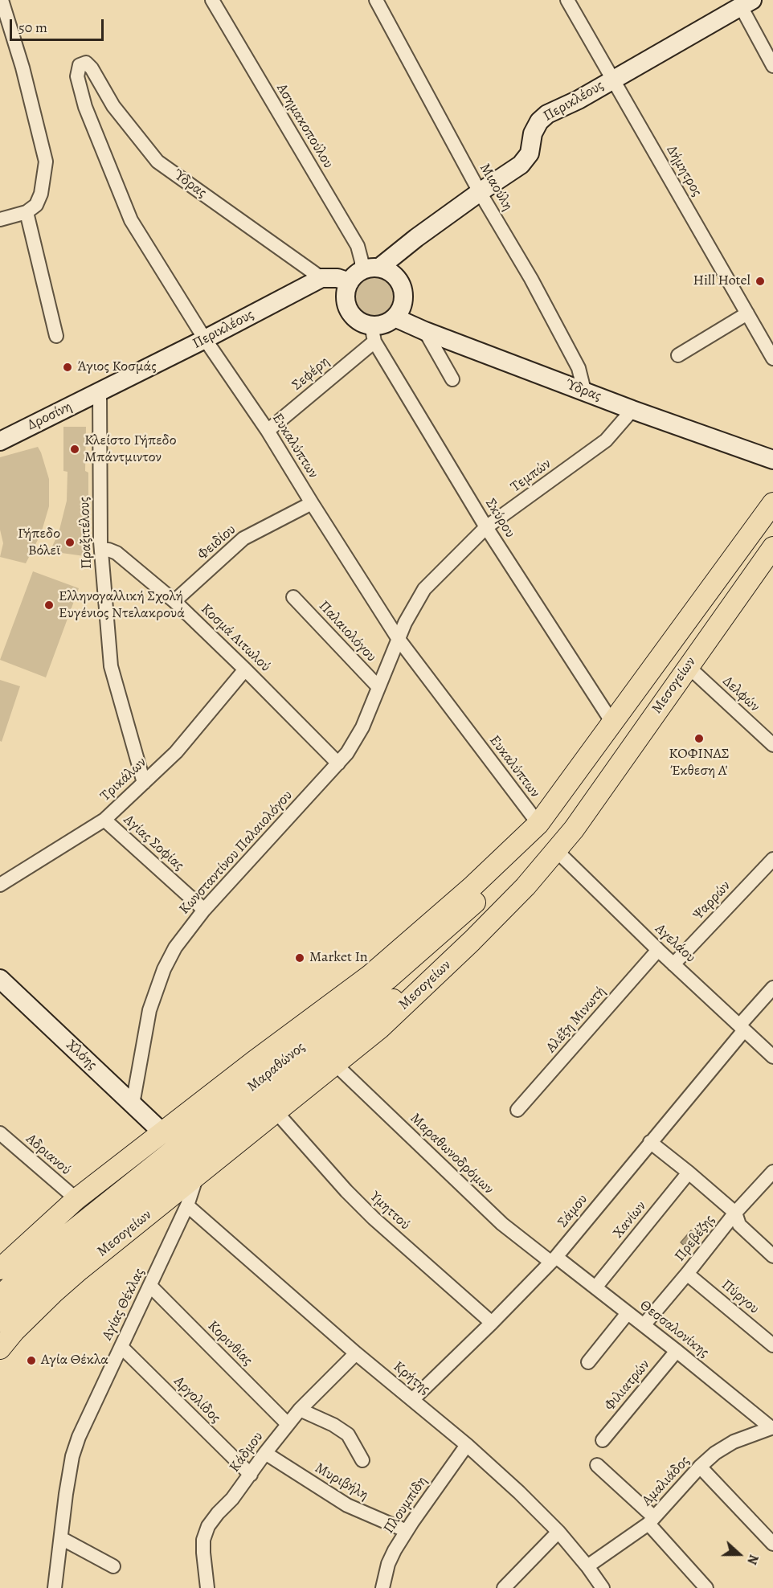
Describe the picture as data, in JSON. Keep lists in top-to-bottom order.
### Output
{
  "streets": {
    "main road": ["Μεσογείων", "Μαραθώνος"],
    "street": [
      "Περικλέους",
      "Ασημακοπούλου",
      "Δήμητρος",
      "Ύδρας",
      "Μιαούλη",
      "Σεφέρη",
      "Δροσίνη",
      "Ευκαλύπτων",
      "Τεμπών",
      "Σκύρου",
      "Πραξιτέλους",
      "Φειδίου",
      "Παλαιολόγου",
      "Κοσμά Αιτωλού",
      "Δελφών",
      "Τρικάλων",
      "Αγίας Σοφίας",
      "Κωνσταντίνου Παλαιολόγου",
      "Ψαρρών",
      "Αγελάου",
      "Αλέξη Μινωτή",
      "Χλόης",
      "Μαραθωνοδρόμων",
      "Αδριανού",
      "Υμηττού",
      "Σάμου",
      "Χανίων",
      "Πρεβέζης",
      "Πύργου",
      "Αγίας Θέκλας",
      "Θεσσαλονίκης",
      "Κορινθίας",
      "Κρήτης",
      "Φιλιατρών",
      "Αργολίδος",
      "Κάδμου",
      "Αμαλιάδος",
      "Μυριβήλη",
      "Πλουμπίδη"
    ]
  },
  "crossings": [
    ["Περικλέους", "Ασημακοπούλου"],
    ["Περικλέους", "Δήμητρος"],
    ["Περικλέους", "Ύδρας"],
    ["Περικλέους", "Μιαούλη"],
    ["Περικλέους", "Σεφέρη"],
    ["Περικλέους", "Δροσίνη"],
    ["Περικλέους", "Ευκαλύπτων"],
    ["Περικλέους", "Σκύρου"],
    ["Περικλέους", "Πραξιτέλους"],
    ["Ασημακοπούλου", "Ύδρας"],
    ["Ασημακοπούλου", "Σεφέρη"],
    ["Ασημακοπούλου", "Σκύρου"],
    ["Ύδρας", "Μιαούλη"],
    ["Ύδρας", "Σεφέρη"],
    ["Ύδρας", "Ευκαλύπτων"],
    ["Ύδρας", "Τεμπών"],
    ["Ύδρας", "Σκύρου"],
    ["Σεφέρη", "Ευκαλύπτων"],
    ["Σεφέρη", "Σκύρου"],
    ["Δροσίνη", "Πραξιτέλους"],
    ["Ευκαλύπτων", "Τεμπών"],
    ["Ευκαλύπτων", "Φειδίου"],
    ["Ευκαλύπτων", "Μεσογείων"],
    ["Ευκαλύπτων", "Κωνσταντίνου Παλαιολόγου"],
    ["Ευκαλύπτων", "Μαραθώνος"],
    ["Τεμπών", "Σκύρου"],
    ["Τεμπών", "Κωνσταντίνου Παλαιολόγου"],
    ["Σκύρου", "Μεσογείων"],
    ["Πραξιτέλους", "Κοσμά Αιτωλού"],
    ["Πραξιτέλους", "Τρικάλων"],
    ["Φειδίου", "Κοσμά Αιτωλού"],
    ["Παλαιολόγου", "Κωνσταντίνου Παλαιολόγου"],
    ["Κοσμά Αιτωλού", "Τρικάλων"],
    ["Κοσμά Αιτωλού", "Κωνσταντίνου Παλαιολόγου"],
    ["Μεσογείων", "Δελφών"],
    ["Μεσογείων", "Αγελάου"],
    ["Μεσογείων", "Χλόης"],
    ["Μεσογείων", "Μαραθώνος"],
    ["Μεσογείων", "Μαραθωνοδρόμων"],
    ["Μεσογείων", "Αδριανού"],
    ["Μεσογείων", "Υμηττού"],
    ["Μεσογείων", "Αγίας Θέκλας"],
    ["Τρικάλων", "Αγίας Σοφίας"],
    ["Αγίας Σοφίας", "Κωνσταντίνου Παλαιολόγου"],
    ["Κωνσταντίνου Παλαιολόγου", "Χλόης"],
    ["Ψαρρών", "Αγελάου"],
    ["Αγελάου", "Αλέξη Μινωτή"],
    ["Αγελάου", "Σάμου"],
    ["Μαραθωνοδρόμων", "Σάμου"],
    ["Μαραθωνοδρόμων", "Θεσσαλονίκης"],
    ["Υμηττού", "Σάμου"],
    ["Σάμου", "Θεσσαλονίκης"],
    ["Σάμου", "Κρήτης"],
    ["Χανίων", "Θεσσαλονίκης"],
    ["Πρεβέζης", "Πύργου"],
    ["Πρεβέζης", "Θεσσαλονίκης"],
    ["Αγίας Θέκλας", "Κορινθίας"],
    ["Αγίας Θέκλας", "Κρήτης"],
    ["Αγίας Θέκλας", "Αργολίδος"],
    ["Θεσσαλονίκης", "Φιλιατρών"],
    ["Θεσσαλονίκης", "Αμαλιάδος"],
    ["Κορινθίας", "Κάδμου"],
    ["Κρήτης", "Κάδμου"],
    ["Κρήτης", "Αμαλιάδος"],
    ["Κρήτης", "Πλουμπίδη"],
    ["Αργολίδος", "Κάδμου"],
    ["Κάδμου", "Μυριβήλη"],
    ["Μυριβήλη", "Πλουμπίδη"]
  ],
  "places": [
    "Hill Hotel",
    "Άγιος Κοσμάς",
    "Κλείστο Γήπεδο Μπάντμιντον",
    "Γήπεδο Βόλεϊ",
    "Ελληνογαλλική Σχολή Ευγένιος Ντελακρουά",
    "ΚΟΦΙΝΑΣ Έκθεση Α'",
    "Market In",
    "Αγία Θέκλα"
  ],
  "scale_bar": "50 m",
  "north": "right"
}
